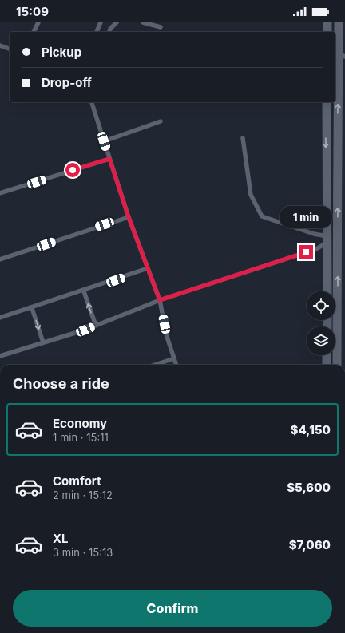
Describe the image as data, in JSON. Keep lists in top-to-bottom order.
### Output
{
  "page": {
    "status": "15:09",
    "banner": ["Pickup", "Drop-off"],
    "bubble": "1 min",
    "heading": "Choose a ride",
    "list": [
      {
        "name": "Economy",
        "note": "1 min · 15:11",
        "value": "$4,150"
      },
      {
        "name": "Comfort",
        "note": "2 min · 15:12",
        "value": "$5,600"
      },
      {
        "name": "XL",
        "note": "3 min · 15:13",
        "value": "$7,060"
      }
    ],
    "buttons": "Confirm"
  }
}
